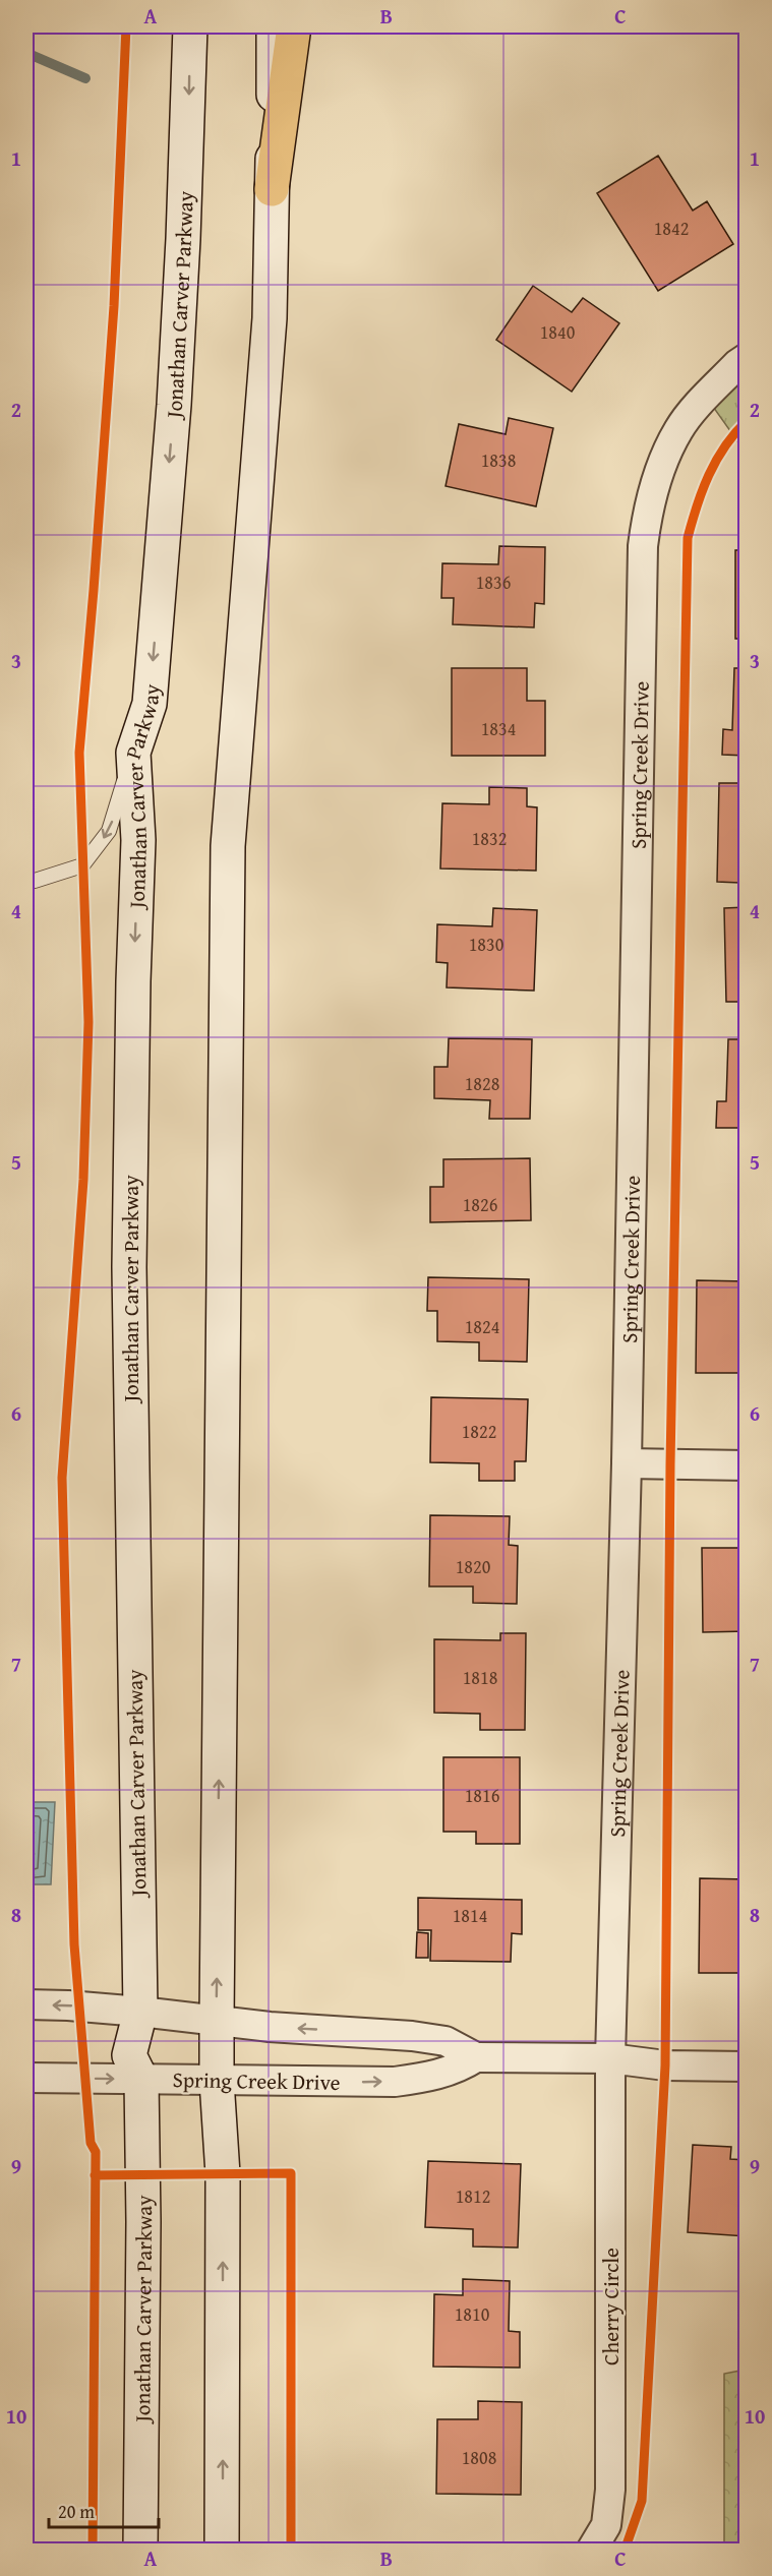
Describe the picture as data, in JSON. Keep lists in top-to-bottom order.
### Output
{
  "streets": {
    "main road": ["Jonathan Carver Parkway"],
    "street": ["Spring Creek Drive", "Cherry Circle"]
  },
  "crossings": [
    ["Jonathan Carver Parkway", "Spring Creek Drive"],
    ["Spring Creek Drive", "Cherry Circle"]
  ],
  "house_numbers": [
    "1842",
    "1840",
    "1838",
    "1836",
    "1834",
    "1832",
    "1830",
    "1828",
    "1826",
    "1824",
    "1822",
    "1820",
    "1818",
    "1816",
    "1814",
    "1812",
    "1810",
    "1808"
  ],
  "scale_bar": "20 m",
  "grid": {
    "columns": ["A", "B", "C"],
    "rows": [
      "1",
      "2",
      "3",
      "4",
      "5",
      "6",
      "7",
      "8",
      "9",
      "10"
    ]
  }
}
